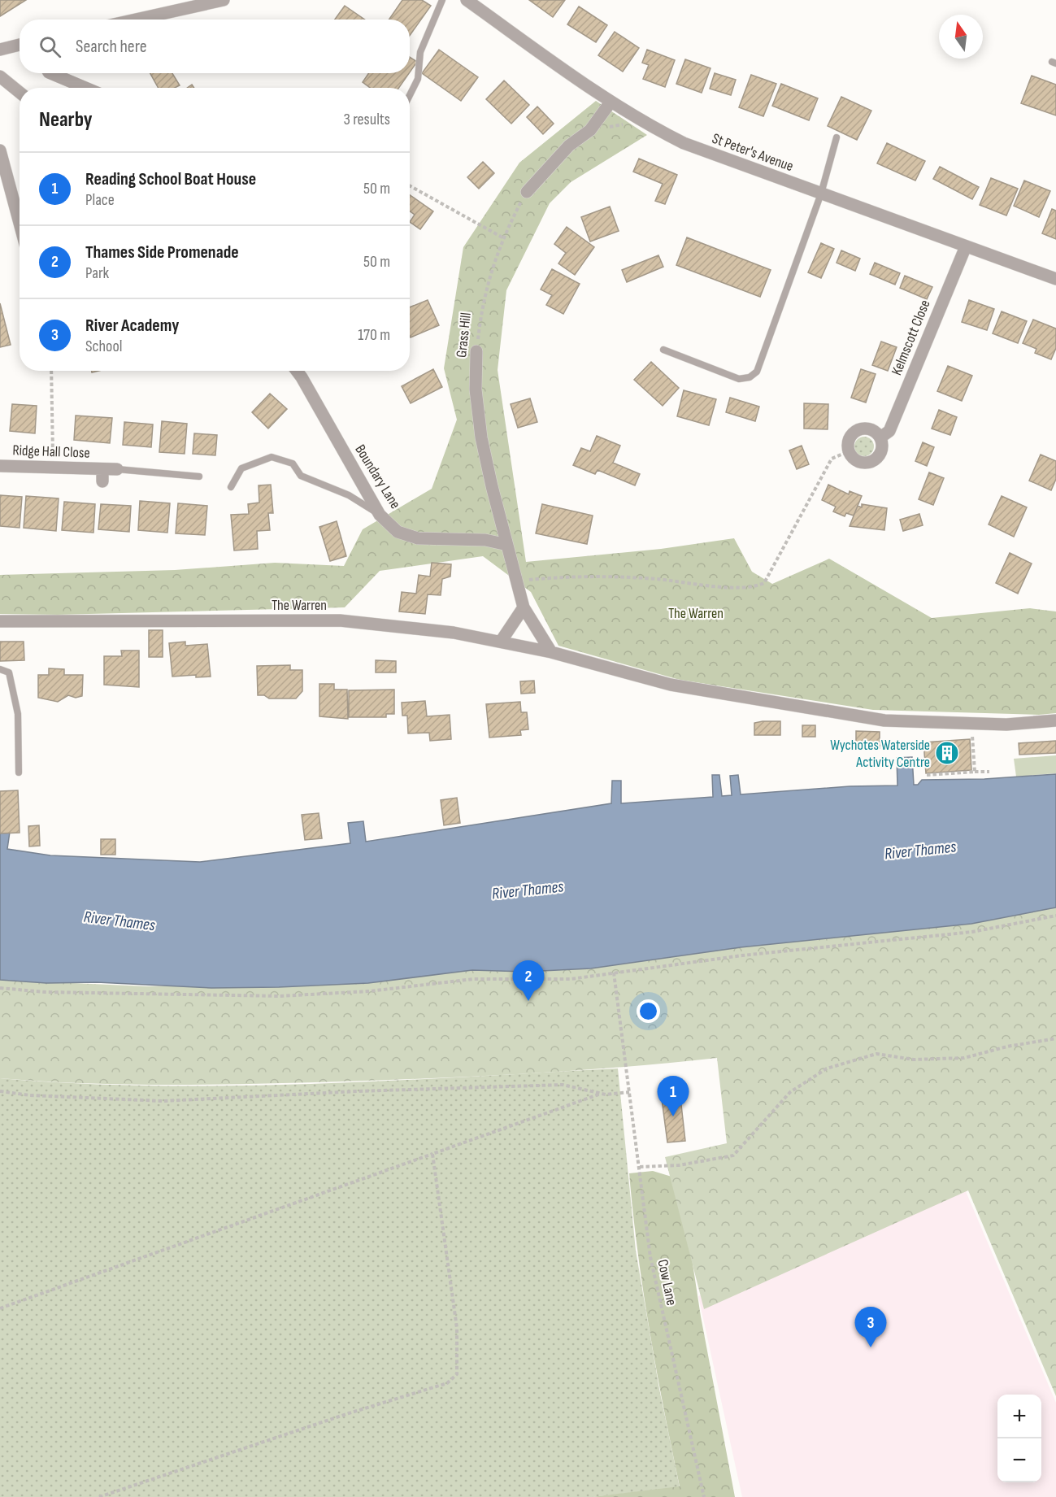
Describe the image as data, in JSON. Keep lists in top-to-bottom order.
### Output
{
  "streets": {
    "street": [
      "St Peter's Avenue",
      "Grass Hill",
      "Kelmscott Close",
      "Ridge Hall Close",
      "Boundary Lane",
      "The Warren"
    ],
    "path": ["Cow Lane"]
  },
  "crossings": [
    ["St Peter's Avenue", "Kelmscott Close"],
    ["Grass Hill", "Boundary Lane"],
    ["Grass Hill", "The Warren"]
  ],
  "water": ["River Thames"],
  "parks": ["The Warren"],
  "places": {
    "building": ["Wychotes Waterside Activity Centre"]
  },
  "north": "top",
  "page": {
    "search": "Search here",
    "heading": ["Nearby", "3 results"],
    "list": [
      {
        "mark": "1",
        "name": "Reading School Boat House",
        "note": "Place",
        "value": "50 m"
      },
      {
        "mark": "2",
        "name": "Thames Side Promenade",
        "note": "Park",
        "value": "50 m"
      },
      {
        "mark": "3",
        "name": "River Academy",
        "note": "School",
        "value": "170 m"
      }
    ],
    "pins": ["2", "1", "3"],
    "map_buttons": ["+", "−"]
  }
}
